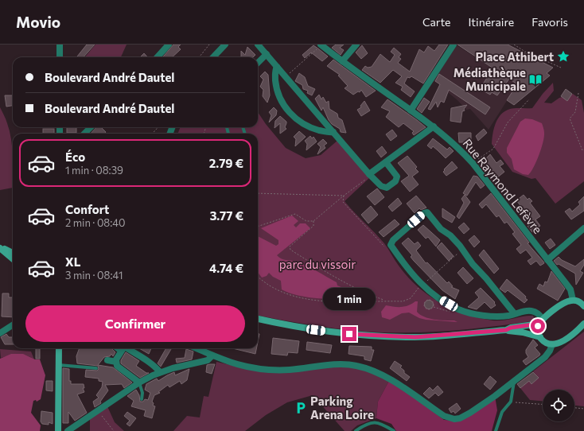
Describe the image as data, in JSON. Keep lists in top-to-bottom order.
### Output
{
  "streets": {
    "street": ["Rue Raymond Lefèvre"]
  },
  "parks": ["parc du vissoir"],
  "places": {
    "place": ["Place Athibert"],
    "library": ["Médiathèque Municipale"],
    "parking": ["Parking Arena Loire"]
  },
  "page": {
    "header": "Movio",
    "nav": ["Carte", "Itinéraire", "Favoris"],
    "banner": ["Boulevard André Dautel", "Boulevard André Dautel"],
    "list": [
      {
        "name": "Éco",
        "note": "1 min · 08:39",
        "value": "2.79 €"
      },
      {
        "name": "Confort",
        "note": "2 min · 08:40",
        "value": "3.77 €"
      },
      {
        "name": "XL",
        "note": "3 min · 08:41",
        "value": "4.74 €"
      }
    ],
    "bubble": "1 min",
    "buttons": "Confirmer"
  }
}
